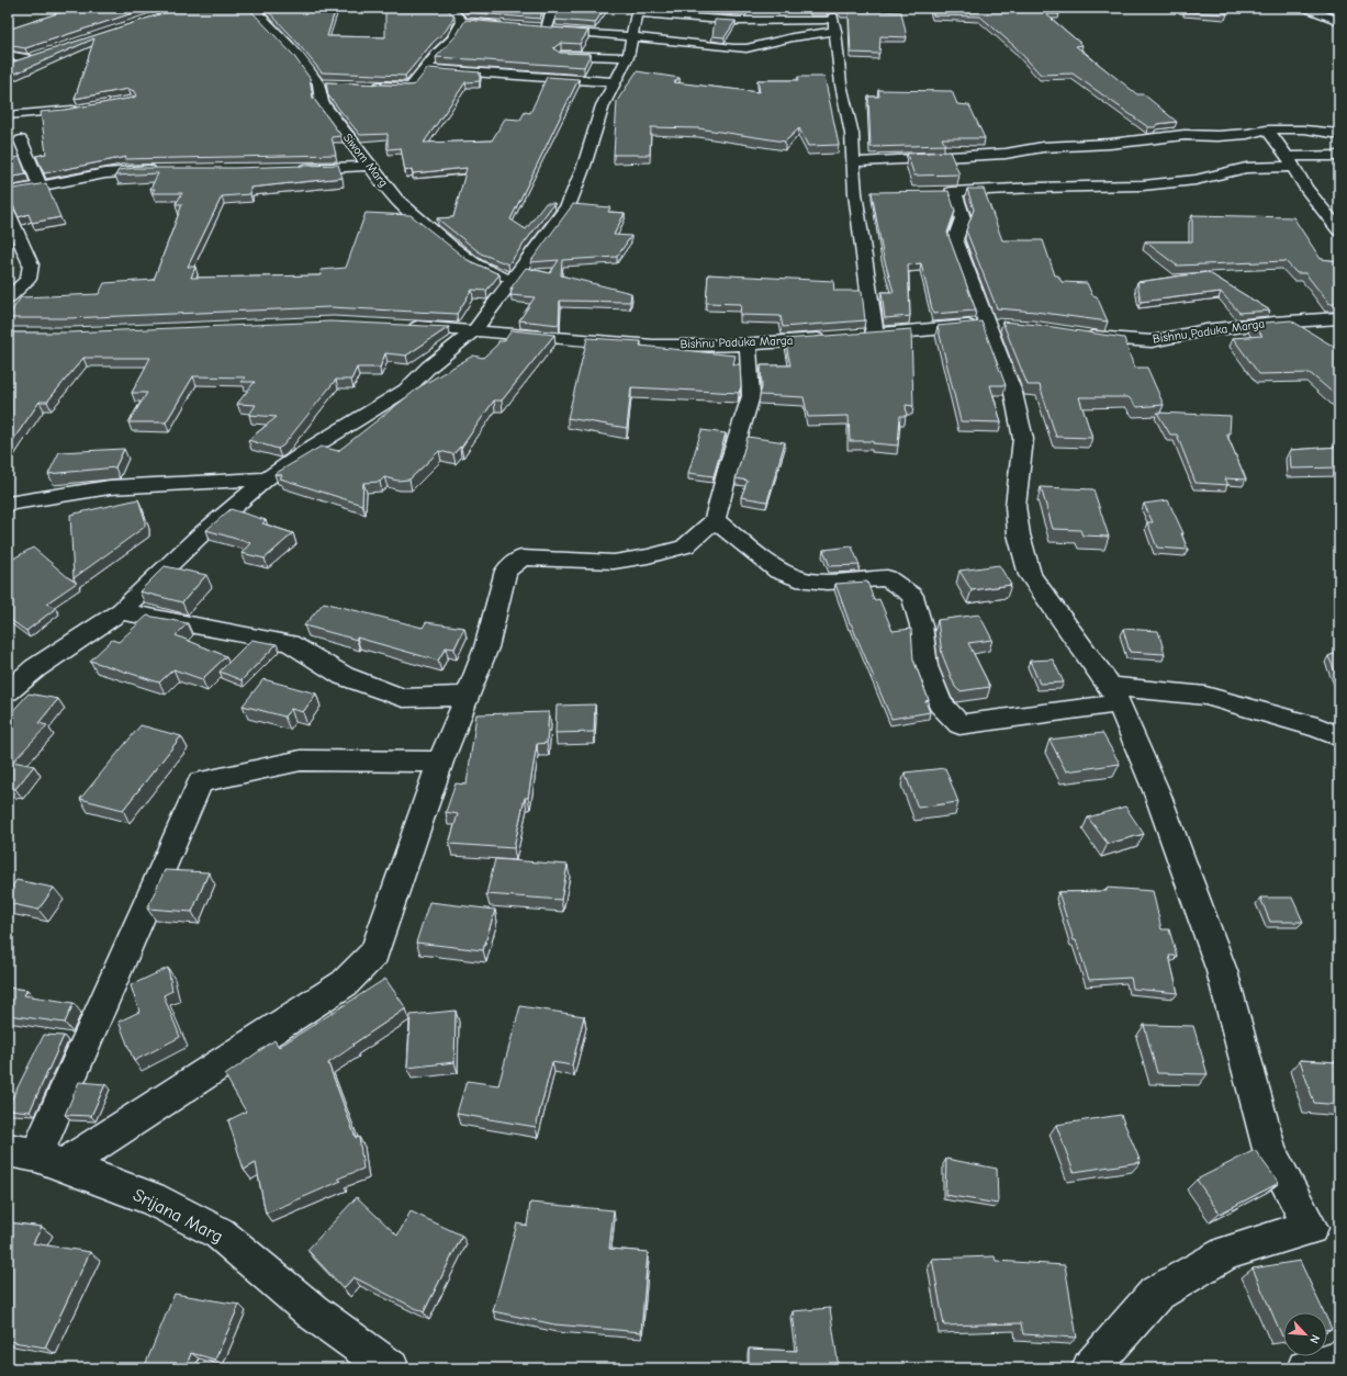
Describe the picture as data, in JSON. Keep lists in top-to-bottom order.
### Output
{
  "streets": {
    "street": ["Siwom Marg", "Bishnu Paduka Marga", "Srijana Marg"]
  },
  "north": "bottom right"
}
